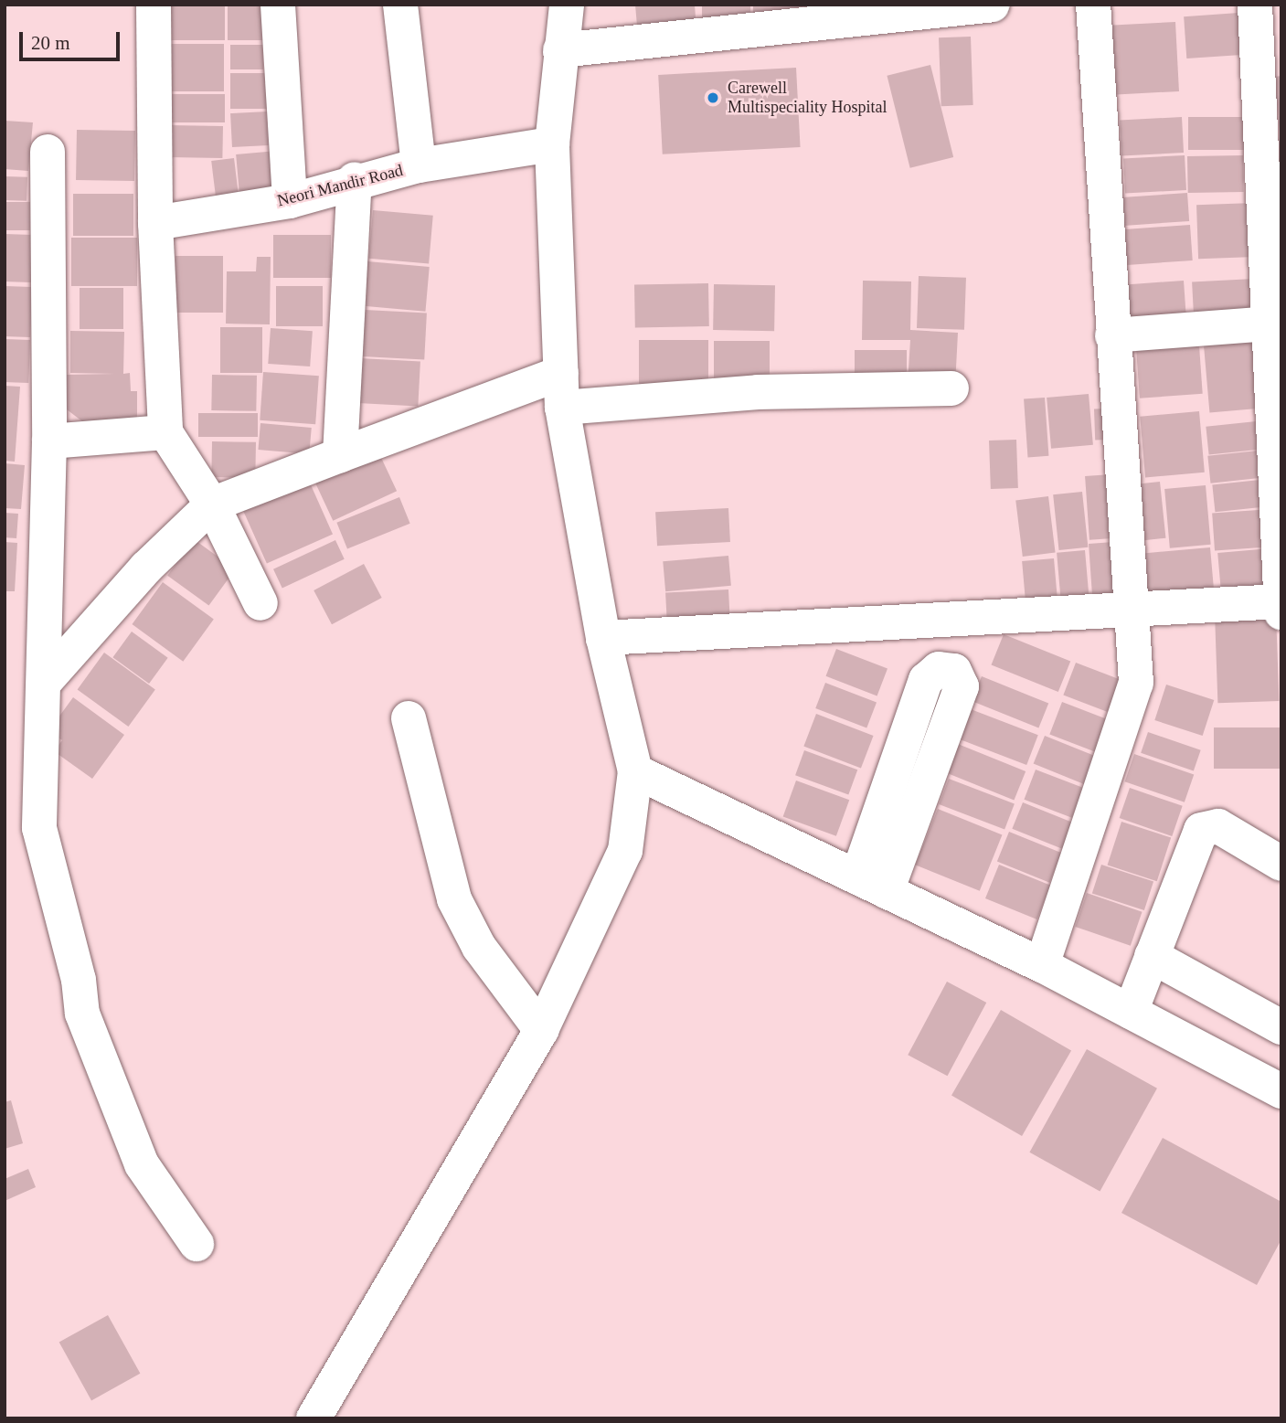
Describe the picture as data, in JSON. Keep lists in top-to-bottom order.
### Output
{
  "streets": {
    "street": ["Neori Mandir Road"]
  },
  "places": ["Carewell Multispeciality Hospital"],
  "scale_bar": "20 m"
}
